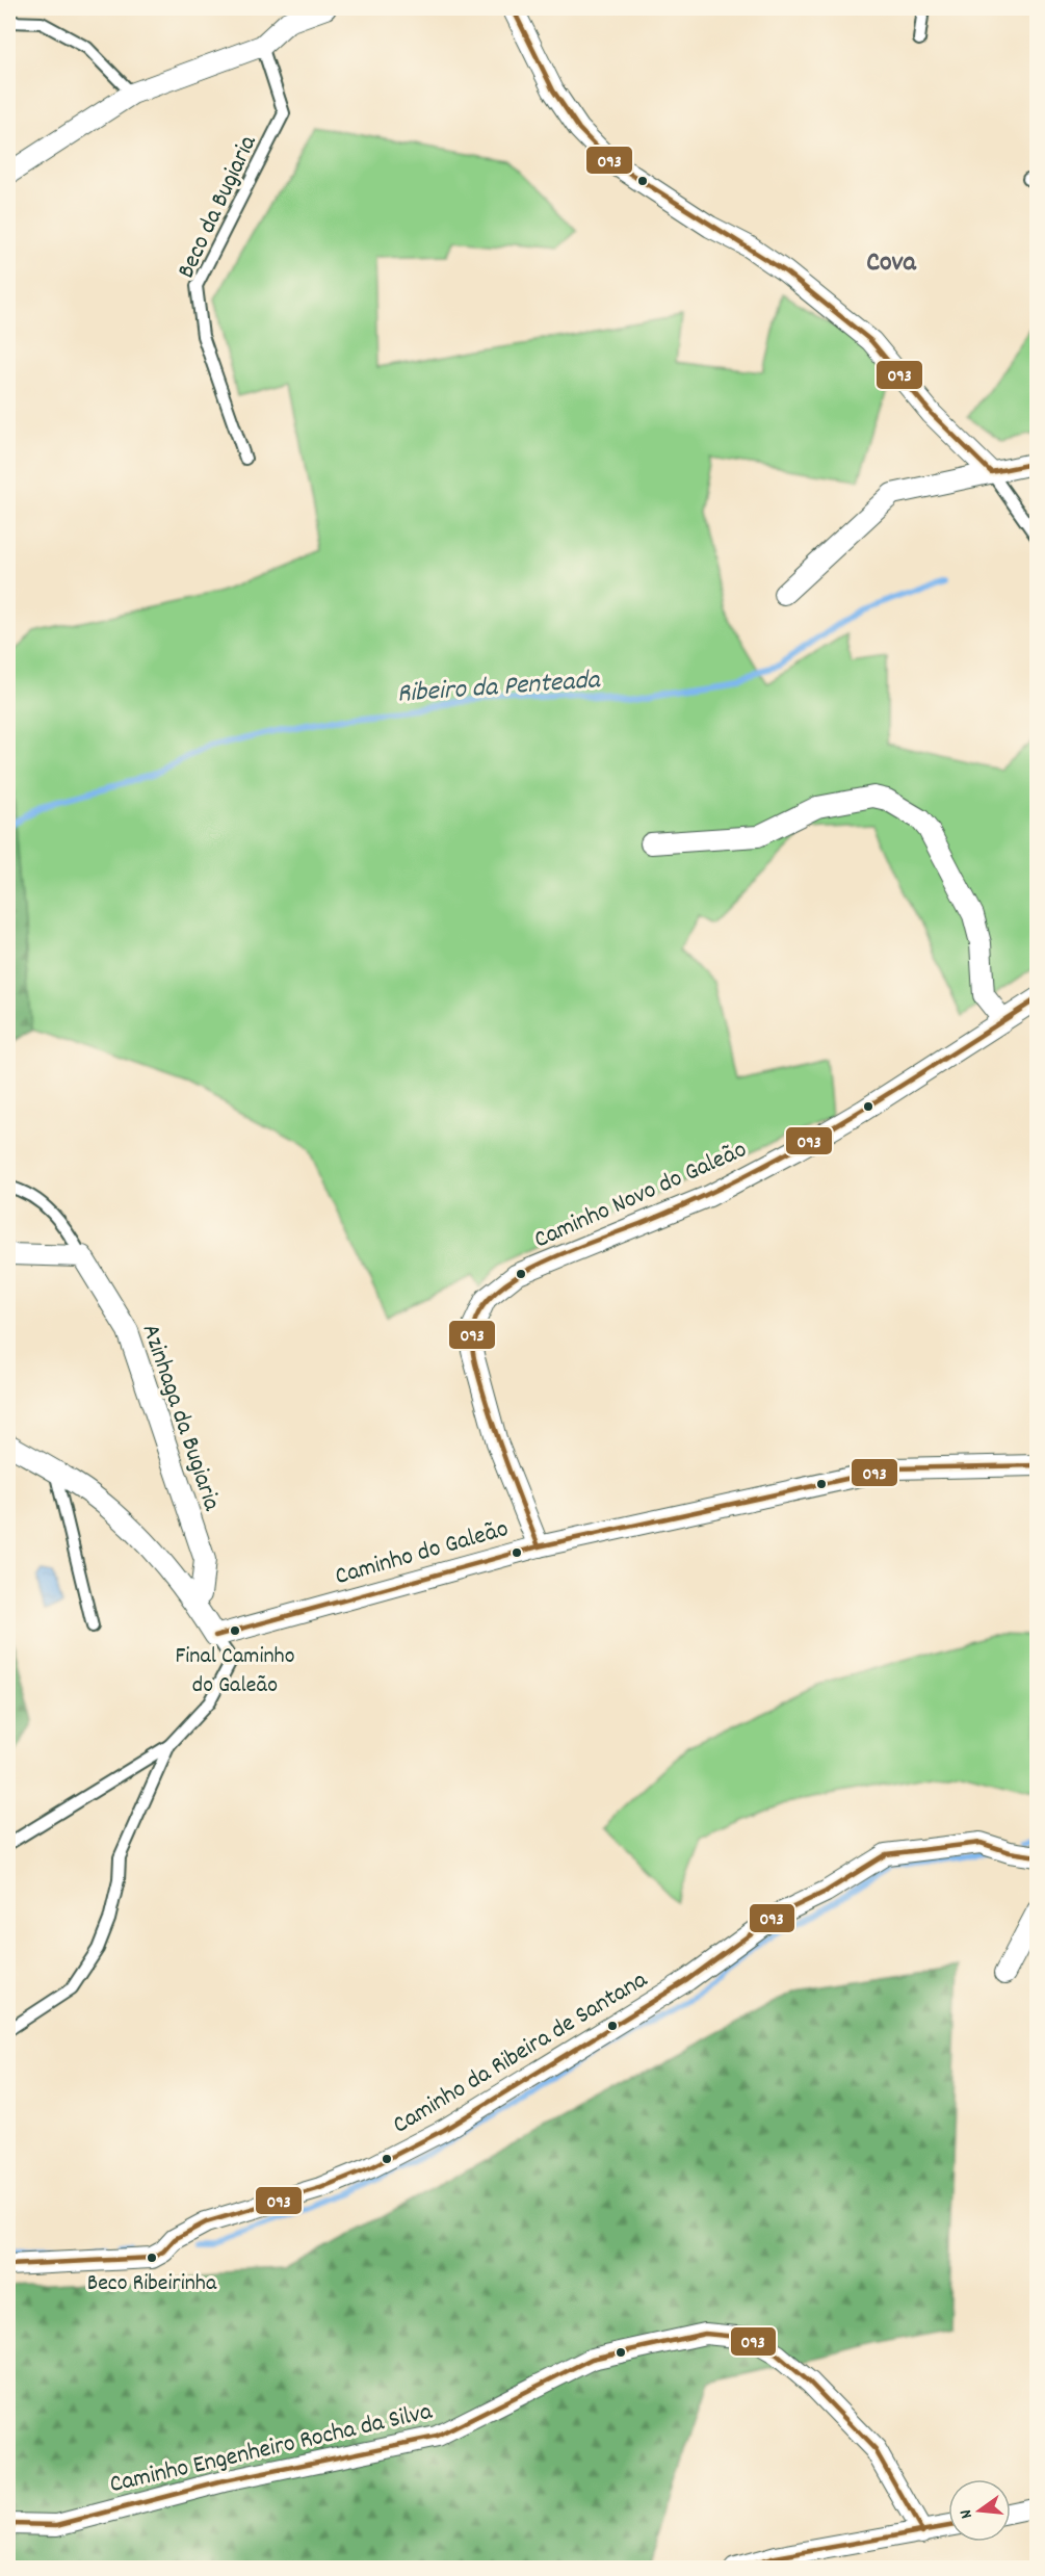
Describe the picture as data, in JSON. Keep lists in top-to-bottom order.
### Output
{
  "streets": {
    "street": [
      "Caminho Novo do Galeão",
      "Azinhaga da Bugiaria",
      "Caminho do Galeão",
      "Caminho da Ribeira de Santana",
      "Caminho Engenheiro Rocha da Silva"
    ],
    "lane": ["Beco da Bugiaria"]
  },
  "crossings": [
    ["Caminho Novo do Galeão", "Caminho do Galeão"]
  ],
  "districts": ["Cova"],
  "water": ["Ribeiro da Penteada"],
  "places": ["Final Caminho do Galeão", "Beco Ribeirinha"],
  "lines": ["transit line 093"],
  "north": "left"
}
